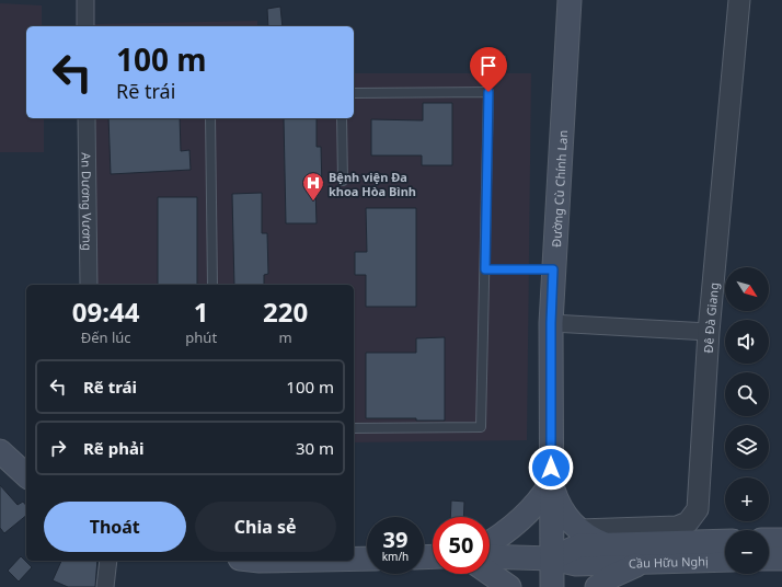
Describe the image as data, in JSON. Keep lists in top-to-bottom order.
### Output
{
  "streets": {
    "main road": ["Đường Cù Chính Lan", "Cầu Hữu Nghị"],
    "street": ["An Dương Vương", "Đê Đà Giang"]
  },
  "places": {
    "hospital": ["Bệnh viện Đa khoa Hòa Bình"]
  },
  "north": "bottom right",
  "page": {
    "turn": ["100 m", "Rẽ trái"],
    "map_buttons": ["+", "−"],
    "eta": [
      "09:44",
      "Đến lúc",
      "1",
      "phút",
      "220",
      "m"
    ],
    "list": [
      {
        "name": "Rẽ trái",
        "value": "100 m"
      },
      {
        "name": "Rẽ phải",
        "value": "30 m"
      }
    ],
    "buttons": ["Thoát", "Chia sẻ"],
    "speed": "39 km/h",
    "limit": "50"
  }
}
